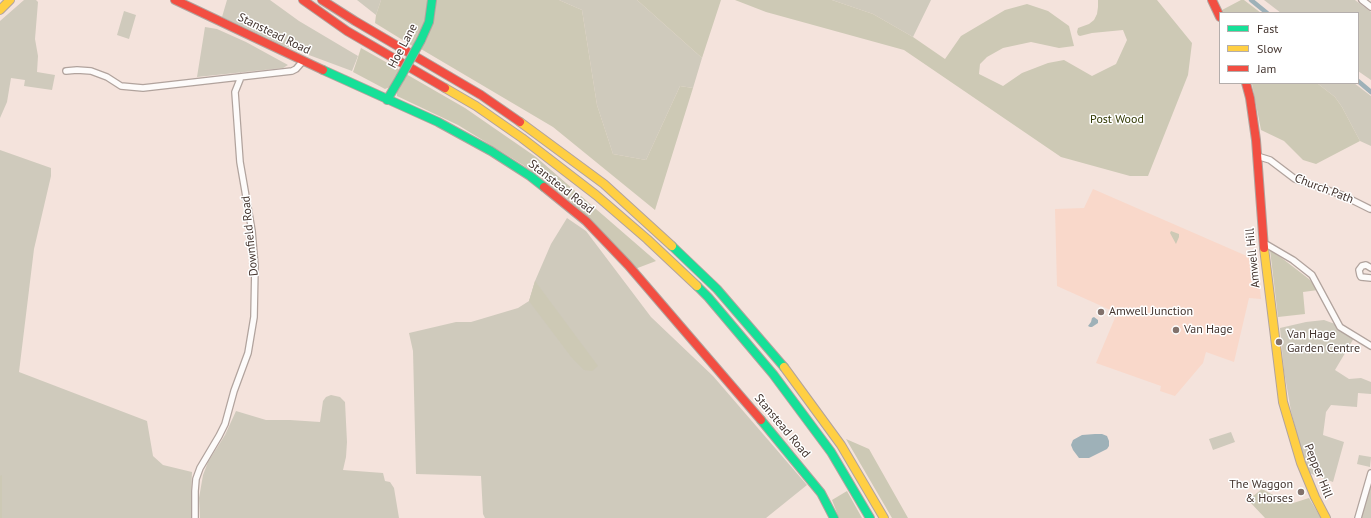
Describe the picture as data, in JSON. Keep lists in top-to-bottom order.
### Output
{
  "streets": {
    "main road": [
      "Stanstead Road",
      "Hoe Lane",
      "Amwell Hill",
      "Pepper Hill"
    ],
    "street": ["Church Path", "Downfield Road"]
  },
  "crossings": [
    ["Stanstead Road", "Hoe Lane"],
    ["Church Path", "Amwell Hill"],
    ["Amwell Hill", "Pepper Hill"]
  ],
  "parks": ["Post Wood"],
  "places": [
    "Amwell Junction",
    "Van Hage",
    "Van Hage Garden Centre",
    "The Waggon & Horses"
  ],
  "legend": ["Fast", "Slow", "Jam"]
}
